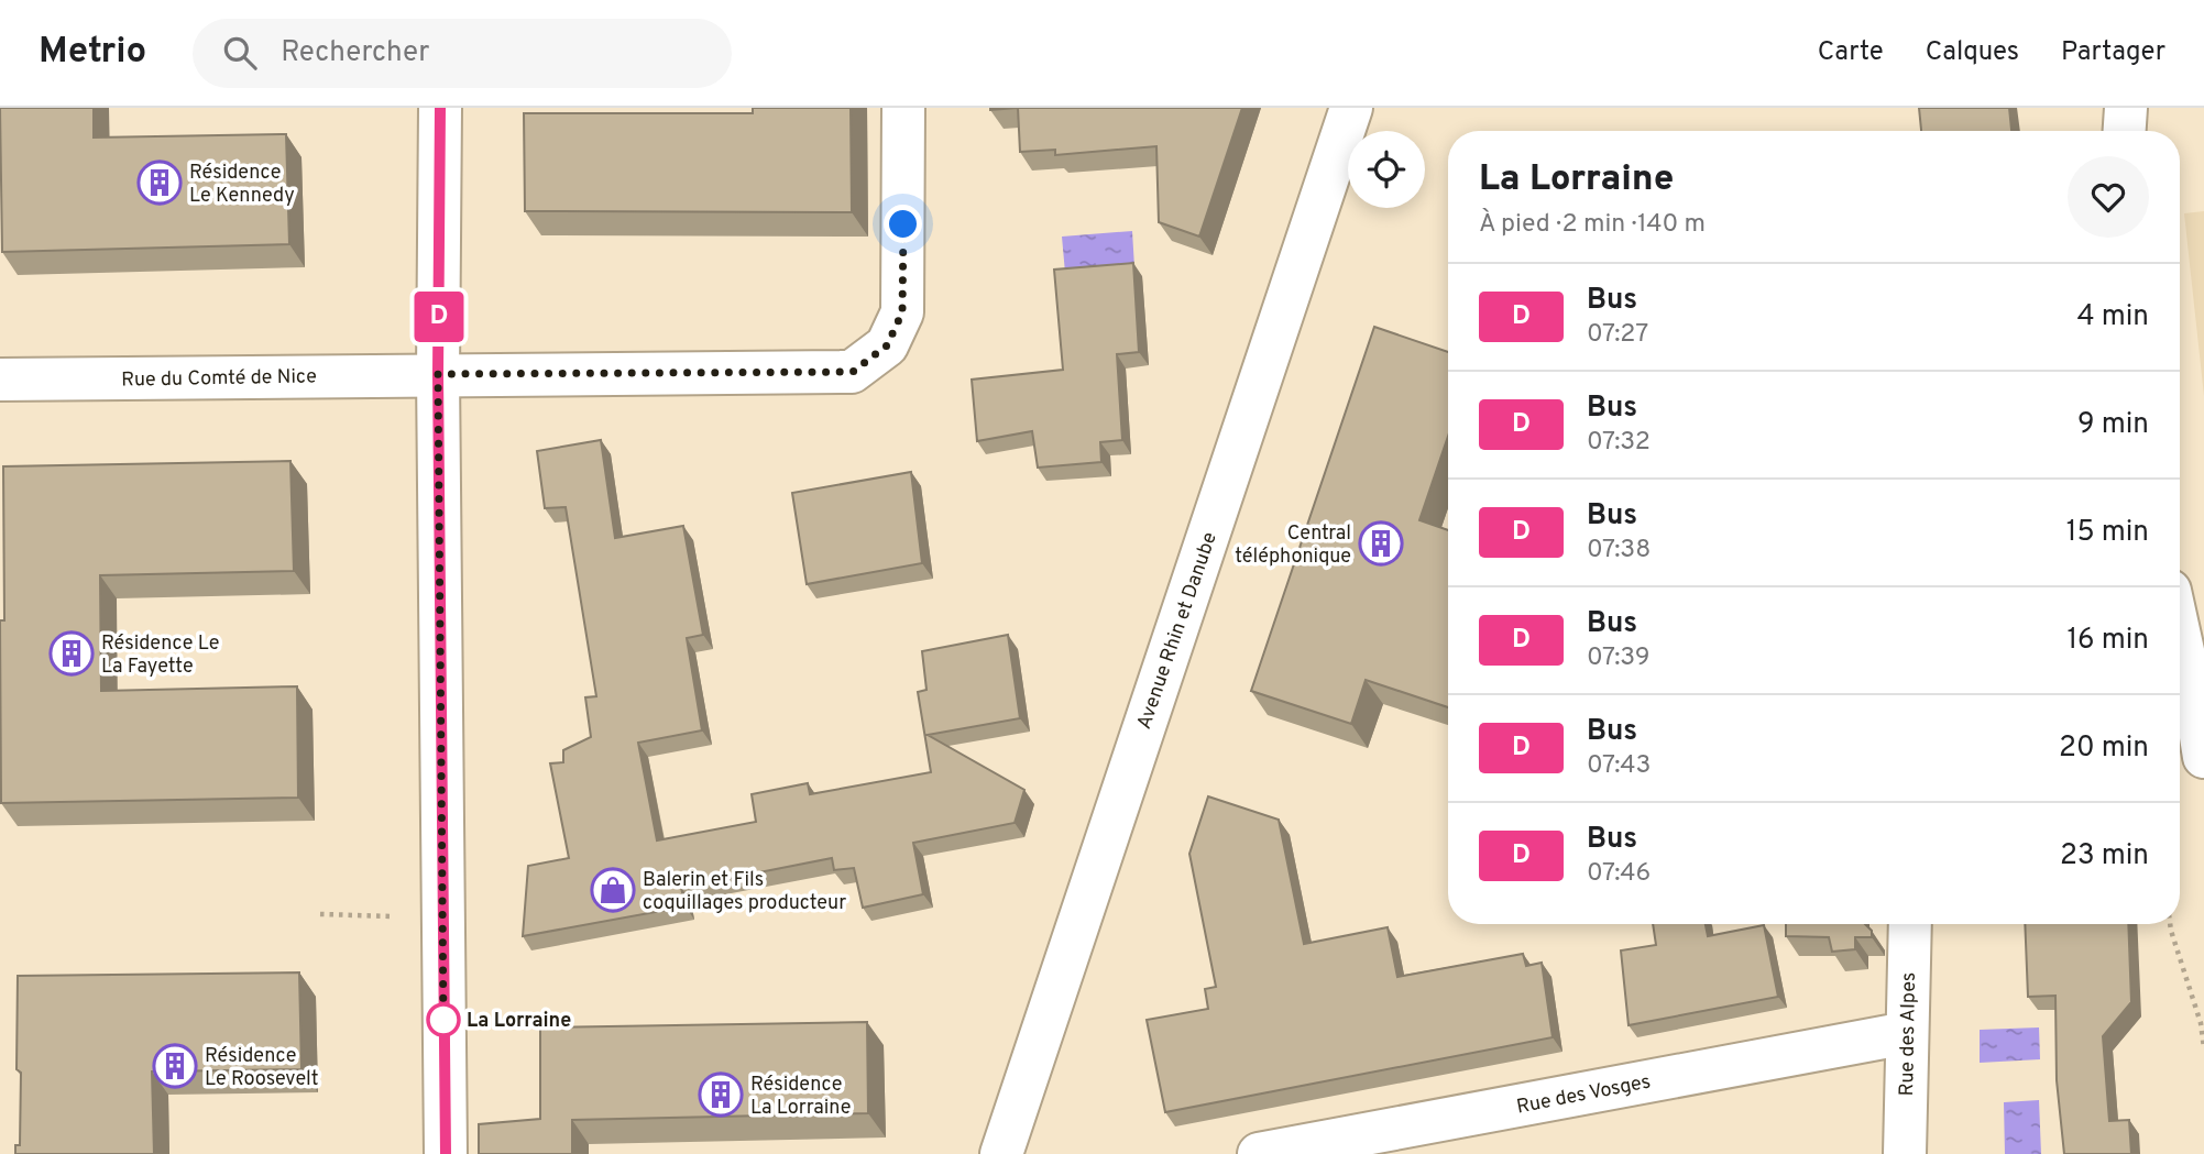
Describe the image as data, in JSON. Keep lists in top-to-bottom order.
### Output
{
  "streets": {
    "street": [
      "Rue du Comté de Nice",
      "Avenue Rhin et Danube",
      "Rue des Alpes",
      "Rue des Vosges"
    ]
  },
  "crossings": [
    ["Rue des Alpes", "Rue des Vosges"]
  ],
  "places": {
    "building": [
      "Résidence Le Kennedy",
      "Central téléphonique",
      "Résidence Le La Fayette",
      "Résidence Le Roosevelt",
      "Résidence La Lorraine"
    ],
    "shop": ["Balerin et Fils coquillages producteur"],
    "other": ["La Lorraine"]
  },
  "lines": ["bus line D"],
  "page": {
    "header": "Metrio",
    "search": "Rechercher",
    "nav": ["Carte", "Calques", "Partager"],
    "on_map": "D",
    "heading": ["La Lorraine", "À pied · 2 min · 140 m"],
    "list": [
      {
        "mark": "D",
        "name": "Bus",
        "note": "07:27",
        "value": "4 min"
      },
      {
        "mark": "D",
        "name": "Bus",
        "note": "07:32",
        "value": "9 min"
      },
      {
        "mark": "D",
        "name": "Bus",
        "note": "07:38",
        "value": "15 min"
      },
      {
        "mark": "D",
        "name": "Bus",
        "note": "07:39",
        "value": "16 min"
      },
      {
        "mark": "D",
        "name": "Bus",
        "note": "07:43",
        "value": "20 min"
      },
      {
        "mark": "D",
        "name": "Bus",
        "note": "07:46",
        "value": "23 min"
      }
    ]
  }
}
